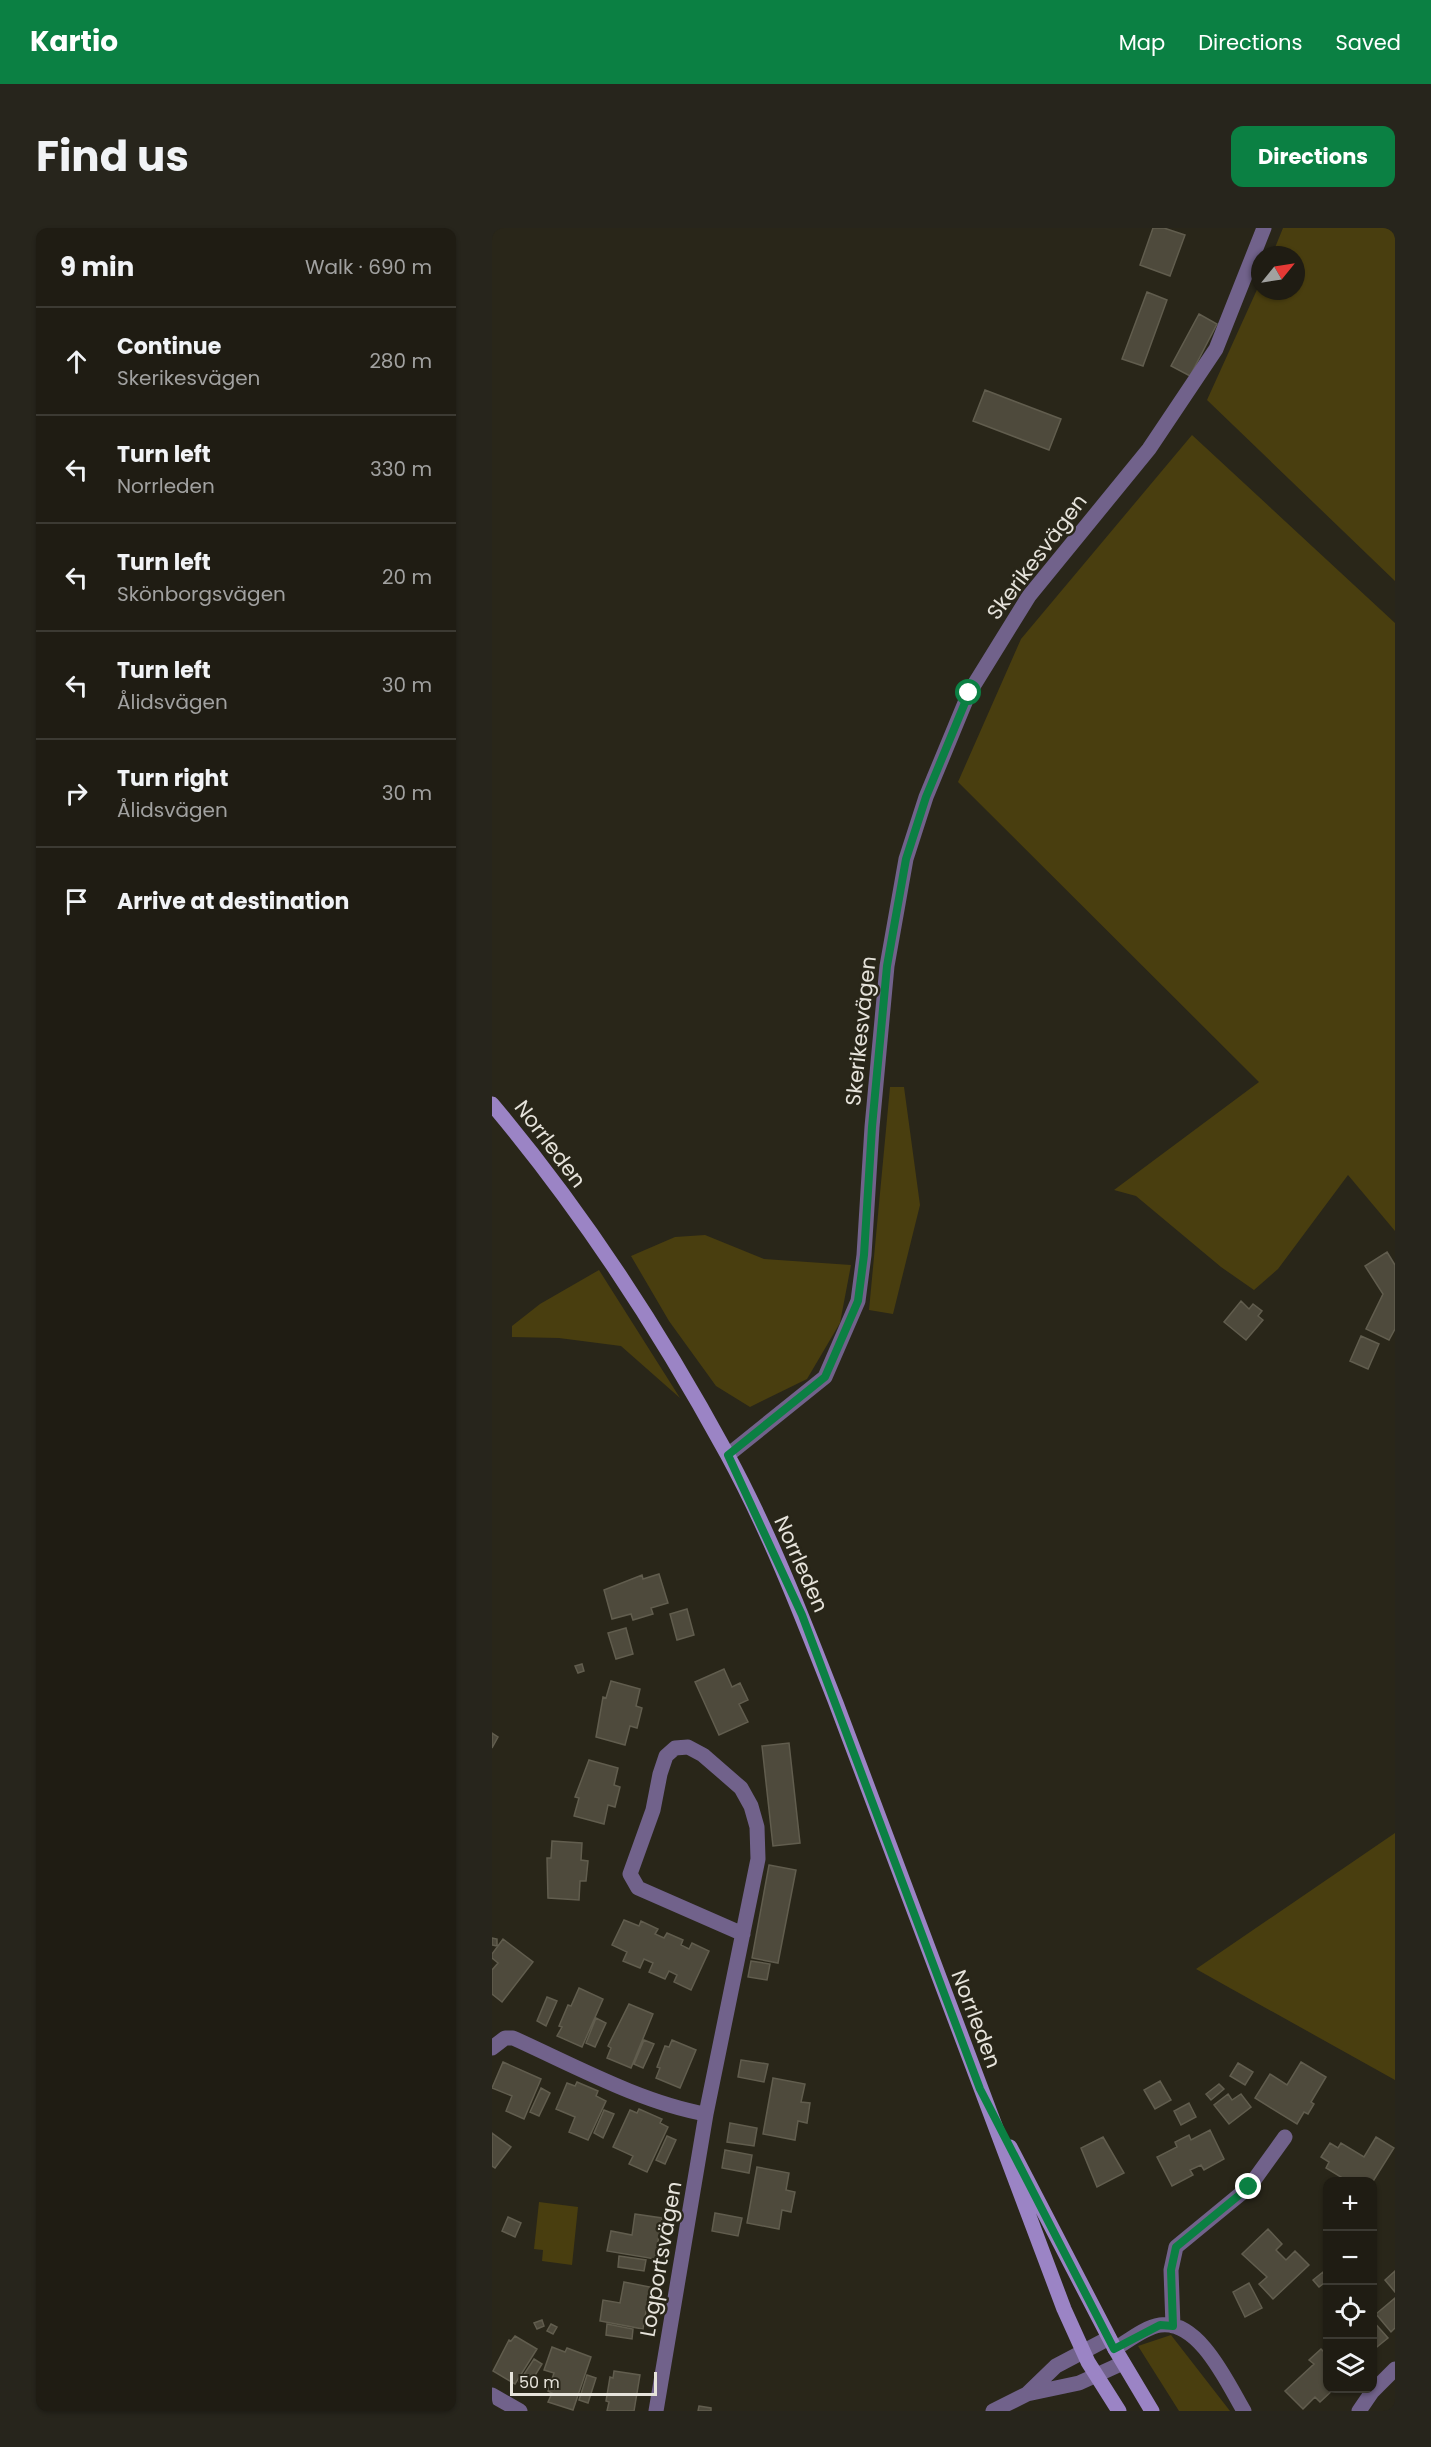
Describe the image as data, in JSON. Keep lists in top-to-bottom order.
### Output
{
  "streets": {
    "main road": ["Norrleden"],
    "street": ["Skerikesvägen", "Logportsvägen"]
  },
  "crossings": [
    ["Skerikesvägen", "Norrleden"]
  ],
  "scale_bar": "50 m",
  "north": "top right",
  "page": {
    "header": "Kartio",
    "nav": ["Map", "Directions", "Saved"],
    "title": "Find us",
    "buttons": "Directions",
    "heading": ["9 min", "Walk · 690 m"],
    "list": [
      ["Continue", "Skerikesvägen", "280 m"],
      ["Turn left", "Norrleden", "330 m"],
      ["Turn left", "Skönborgsvägen", "20 m"],
      ["Turn left", "Ålidsvägen", "30 m"],
      ["Turn right", "Ålidsvägen", "30 m"],
      "Arrive at destination"
    ],
    "map_buttons": ["+", "−"],
    "scale": "50 m"
  }
}
